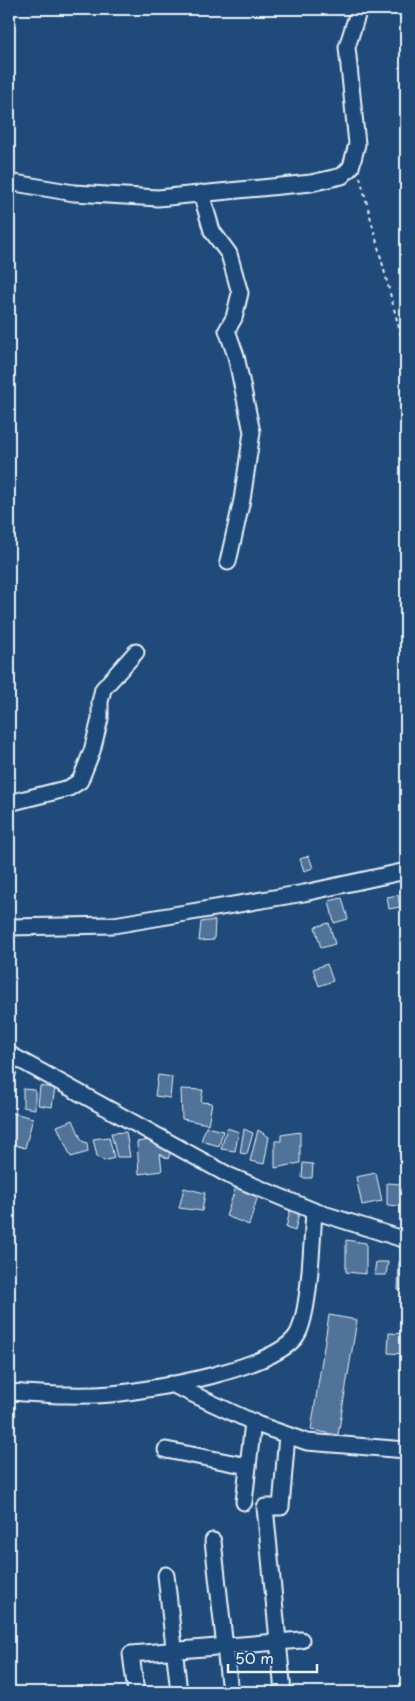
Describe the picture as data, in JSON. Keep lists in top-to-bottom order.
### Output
{
  "scale_bar": "50 m"
}
